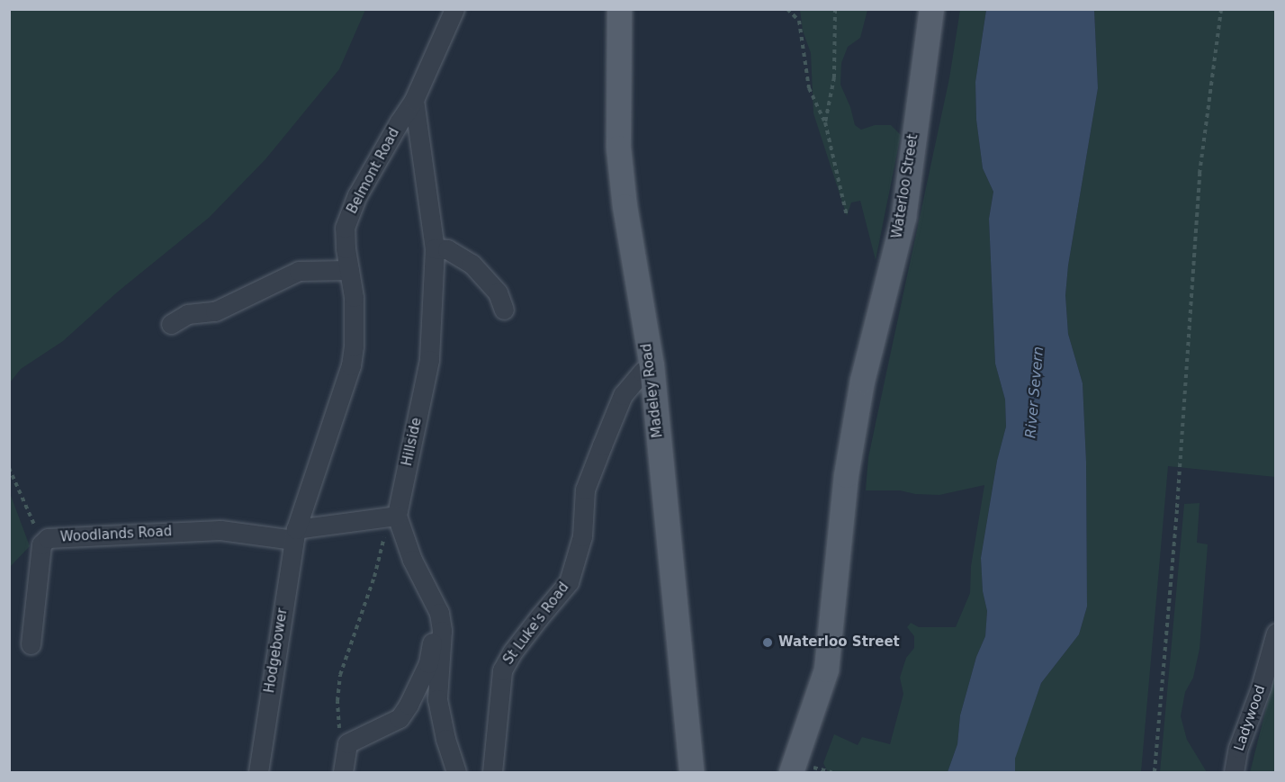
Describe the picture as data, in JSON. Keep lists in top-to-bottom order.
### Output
{
  "streets": {
    "main road": ["Waterloo Street", "Madeley Road"],
    "street": [
      "Belmont Road",
      "Hillside",
      "Woodlands Road",
      "St Luke's Road",
      "Hodgebower",
      "Ladywood"
    ]
  },
  "crossings": [
    ["Belmont Road", "Hillside"],
    ["Belmont Road", "Woodlands Road"],
    ["Belmont Road", "Hodgebower"],
    ["Madeley Road", "St Luke's Road"],
    ["Hillside", "Woodlands Road"],
    ["Woodlands Road", "Hodgebower"]
  ],
  "water": ["River Severn"],
  "places": ["Waterloo Street"]
}
